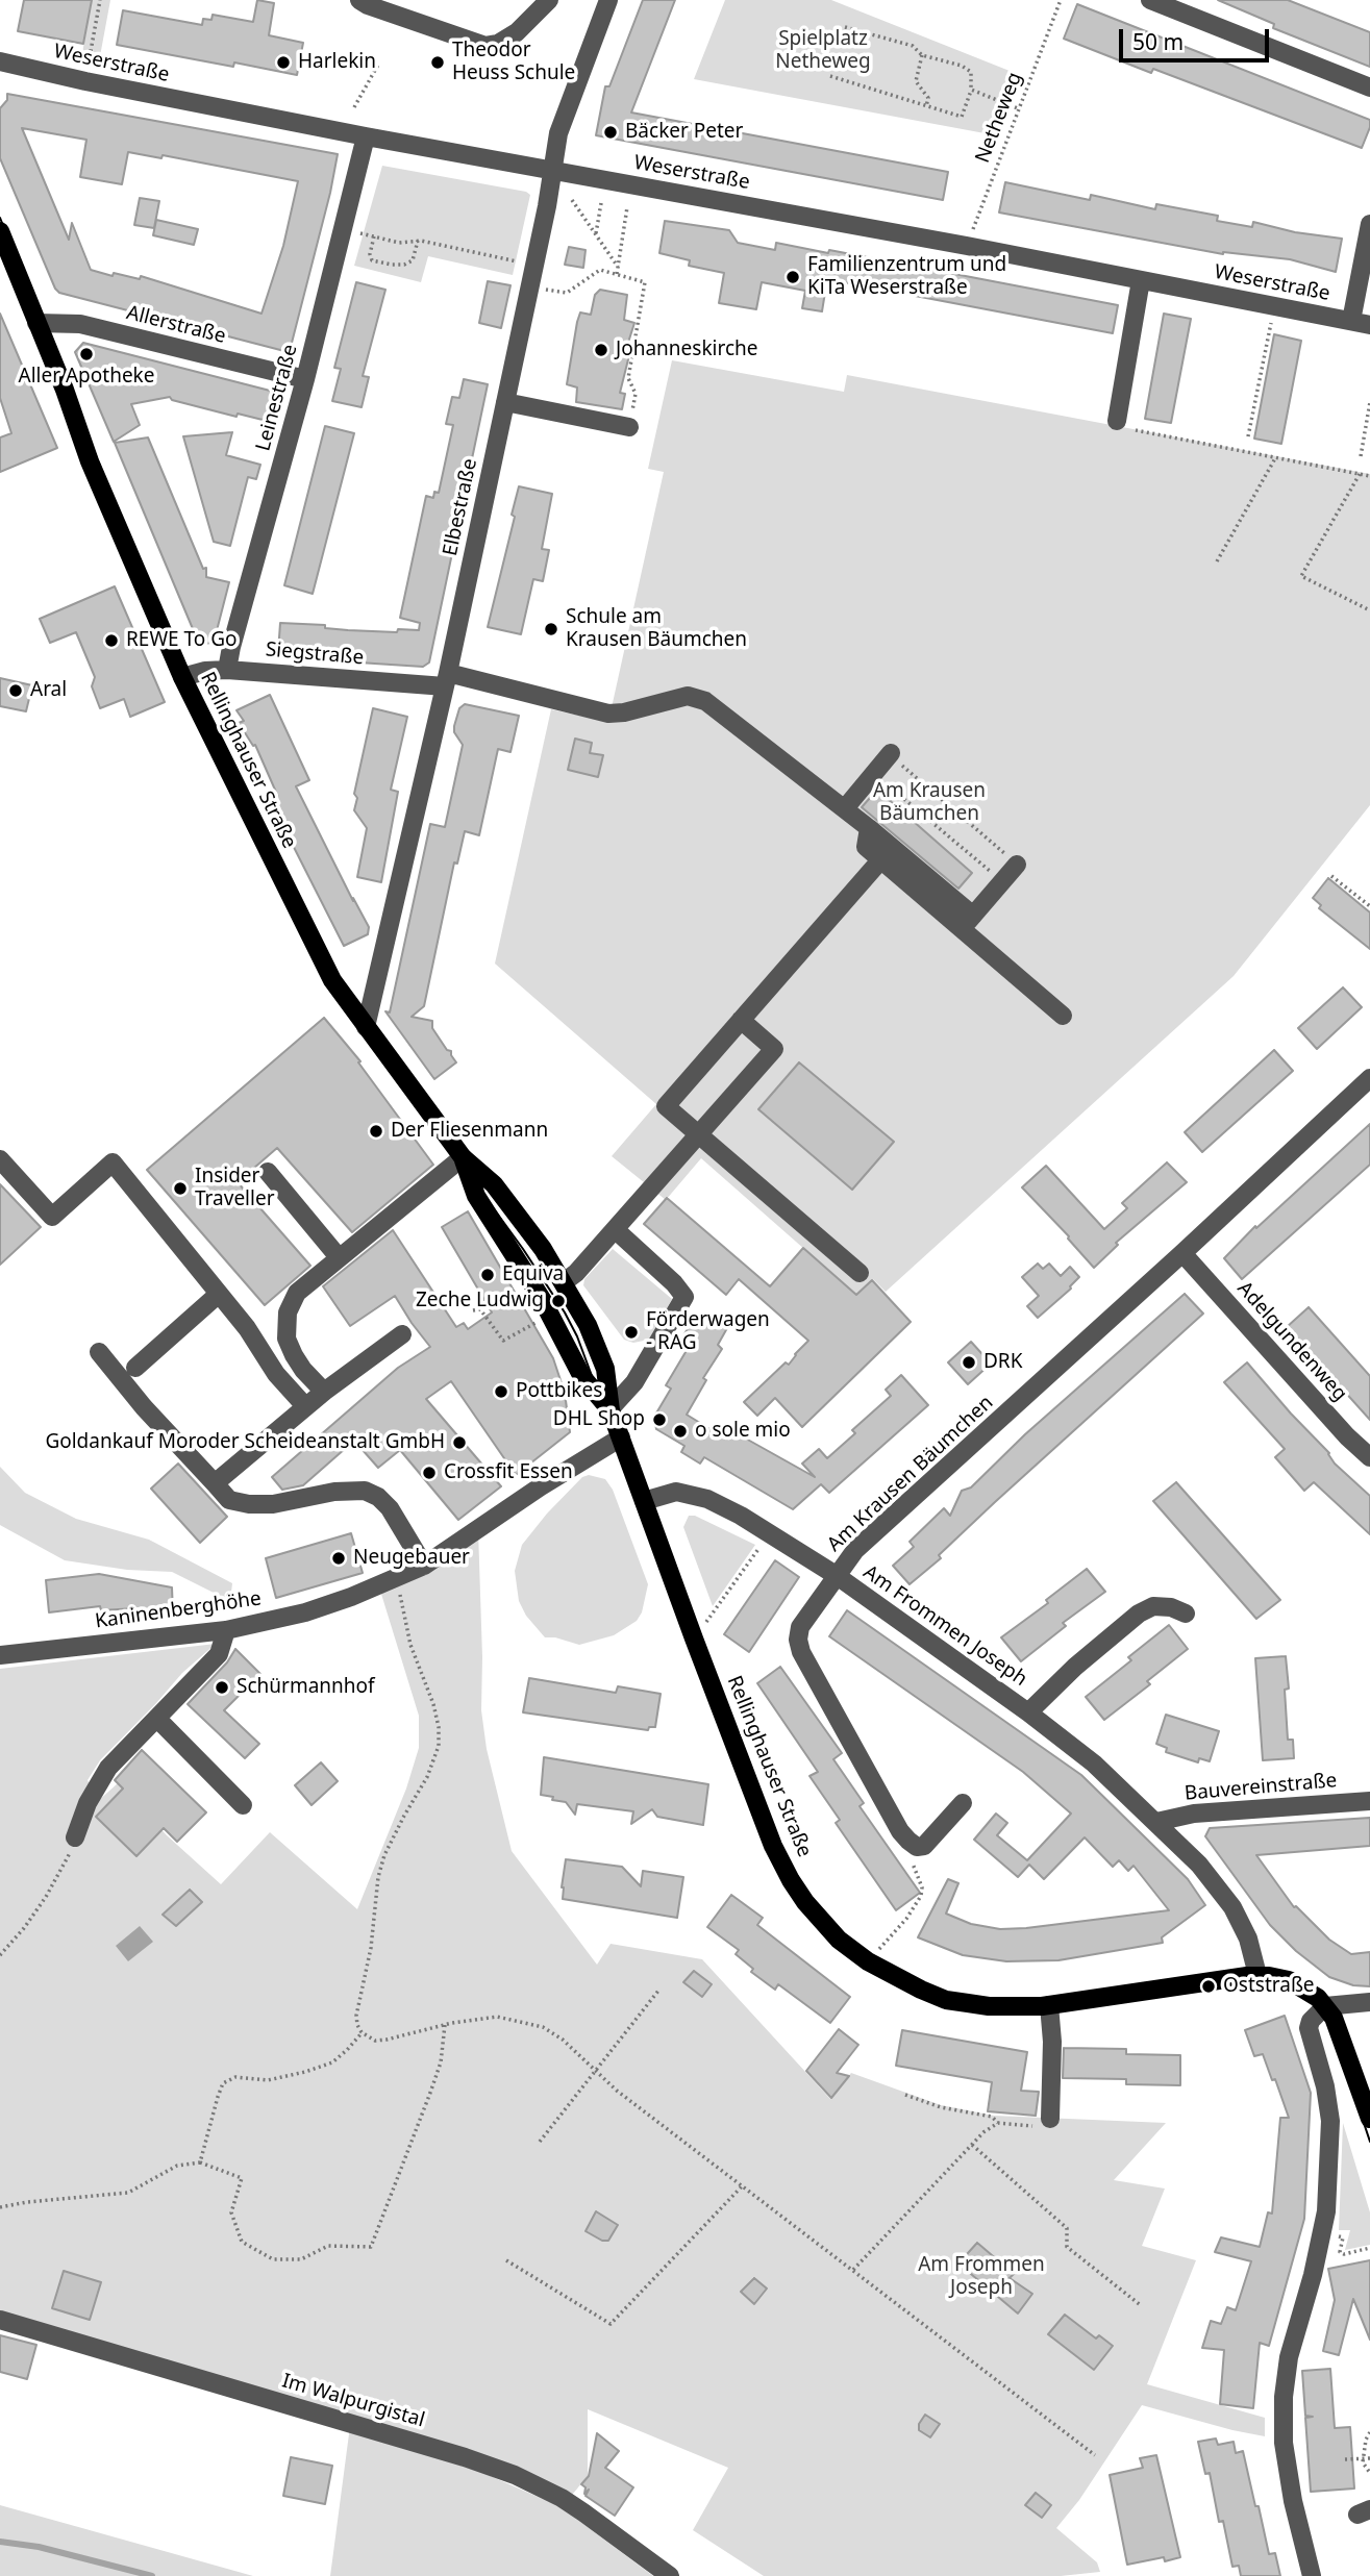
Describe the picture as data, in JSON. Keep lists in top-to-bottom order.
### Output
{
  "streets": {
    "main road": ["Rellinghauser Straße"],
    "street": [
      "Weserstraße",
      "Allerstraße",
      "Leinestraße",
      "Elbestraße",
      "Siegstraße",
      "Adelgundenweg",
      "Am Krausen Bäumchen",
      "Kaninenberghöhe",
      "Am Frommen Joseph",
      "Bauvereinstraße",
      "Im Walpurgistal"
    ],
    "path": ["Netheweg"]
  },
  "crossings": [
    ["Weserstraße", "Netheweg"],
    ["Weserstraße", "Leinestraße"],
    ["Weserstraße", "Elbestraße"],
    ["Allerstraße", "Leinestraße"],
    ["Allerstraße", "Rellinghauser Straße"],
    ["Leinestraße", "Siegstraße"],
    ["Elbestraße", "Siegstraße"],
    ["Elbestraße", "Rellinghauser Straße"],
    ["Siegstraße", "Rellinghauser Straße"],
    ["Rellinghauser Straße", "Kaninenberghöhe"],
    ["Rellinghauser Straße", "Am Frommen Joseph"],
    ["Adelgundenweg", "Am Krausen Bäumchen"],
    ["Am Krausen Bäumchen", "Am Frommen Joseph"],
    ["Am Frommen Joseph", "Bauvereinstraße"]
  ],
  "parks": ["Spielplatz Netheweg", "Am Krausen Bäumchen", "Am Frommen Joseph"],
  "places": [
    "Harlekin",
    "Theodor Heuss Schule",
    "Bäcker Peter",
    "Familienzentrum und KiTa Weserstraße",
    "Johanneskirche",
    "Aller Apotheke",
    "Schule am Krausen Bäumchen",
    "REWE To Go",
    "Aral",
    "Der Fliesenmann",
    "Insider Traveller",
    "Equiva",
    "Zeche Ludwig",
    "Förderwagen - RAG",
    "DRK",
    "Pottbikes",
    "DHL Shop",
    "o sole mio",
    "Goldankauf Moroder Scheideanstalt GmbH",
    "Crossfit Essen",
    "Neugebauer",
    "Schürmannhof",
    "Oststraße"
  ],
  "scale_bar": "50 m"
}
